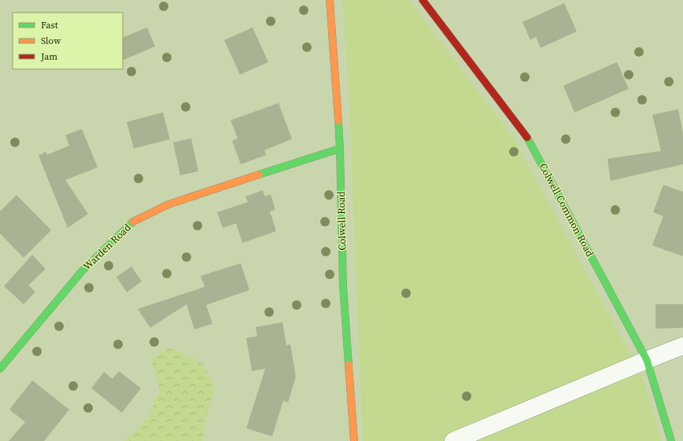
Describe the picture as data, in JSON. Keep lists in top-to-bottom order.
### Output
{
  "streets": {
    "street": ["Colwell Common Road", "Colwell Road", "Warden Road"]
  },
  "crossings": [
    ["Colwell Road", "Warden Road"]
  ],
  "legend": ["Fast", "Slow", "Jam"]
}
